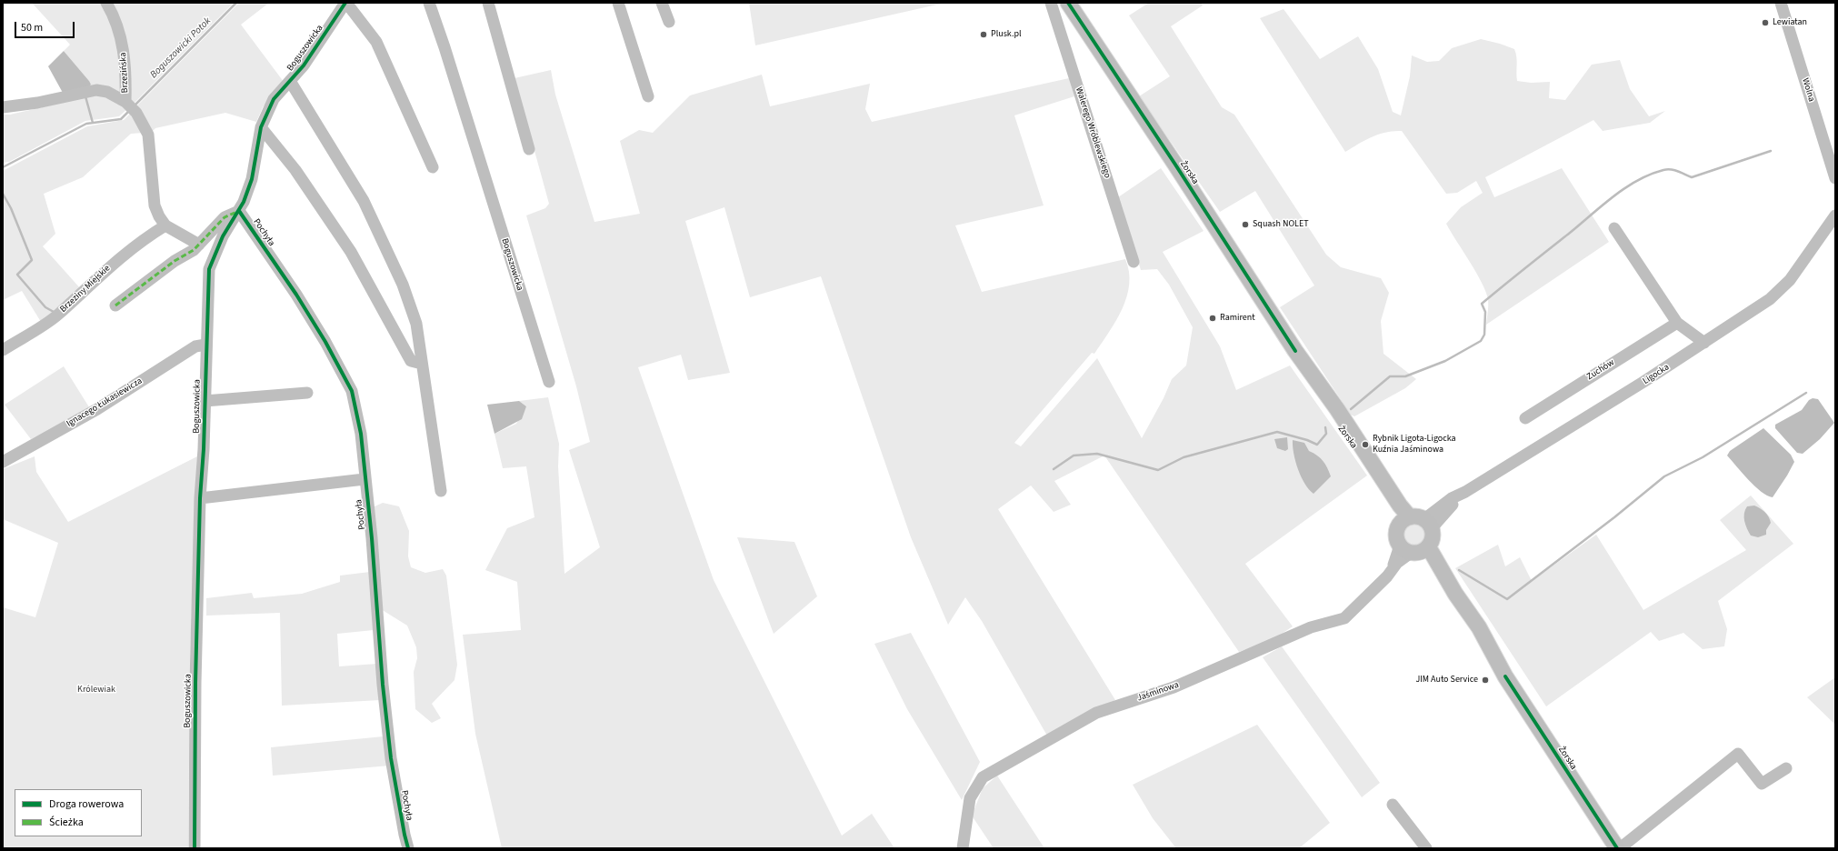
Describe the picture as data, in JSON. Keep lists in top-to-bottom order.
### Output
{
  "streets": {
    "main road": ["Żorska"],
    "street": [
      "Boguszowicka",
      "Brzezińska",
      "Wolna",
      "Walerego Wróblewskiego",
      "Pochyła",
      "Brzeziny Miejskie",
      "Zuchów",
      "Ligocka",
      "Ignacego Łukasiewicza",
      "Jaśminowa"
    ]
  },
  "crossings": [
    ["Boguszowicka", "Pochyła"],
    ["Boguszowicka", "Ignacego Łukasiewicza"],
    ["Żorska", "Ligocka"],
    ["Żorska", "Jaśminowa"]
  ],
  "water": ["Boguszowicki Potok"],
  "parks": ["Królewiak"],
  "places": [
    "Lewiatan",
    "Plusk.pl",
    "Squash NOLET",
    "Ramirent",
    "Rybnik Ligota-Ligocka Kuźnia Jaśminowa",
    "JIM Auto Service"
  ],
  "legend": ["Droga rowerowa", "Ścieżka"],
  "scale_bar": "50 m"
}
